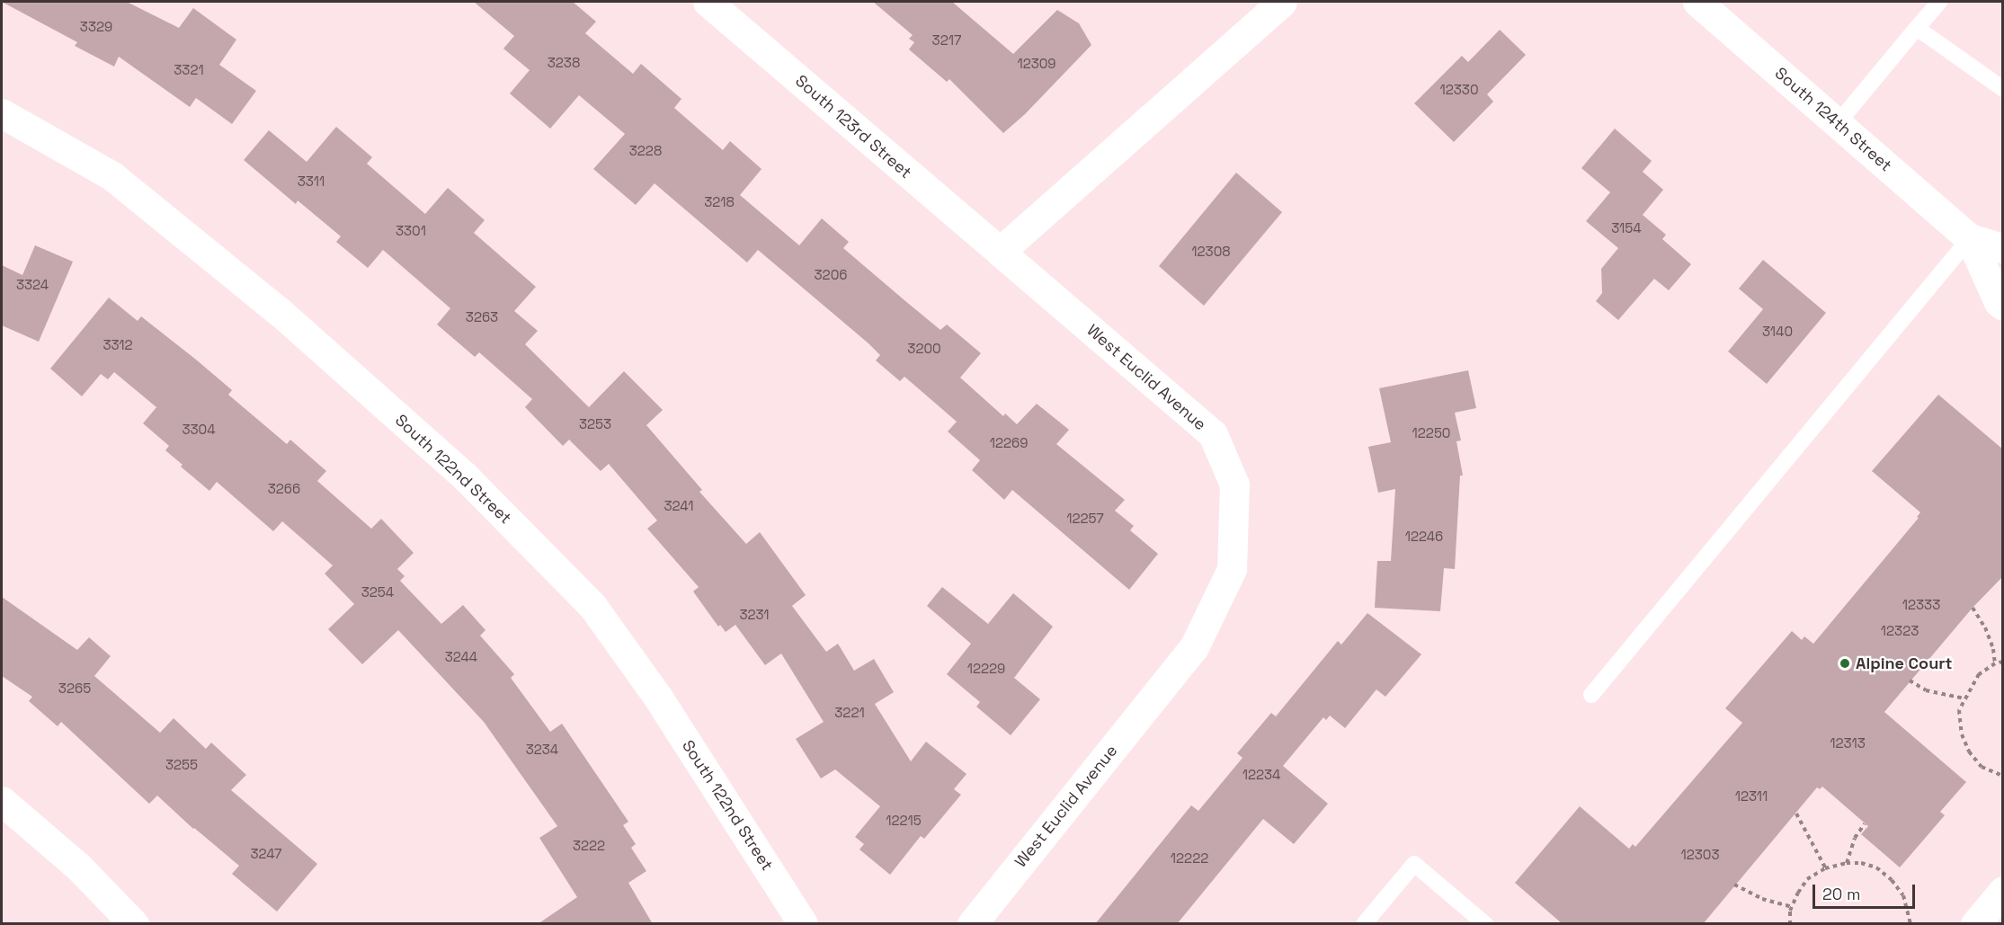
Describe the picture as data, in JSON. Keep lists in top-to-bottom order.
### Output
{
  "streets": {
    "street": [
      "South 124th Street",
      "South 123rd Street",
      "West Euclid Avenue",
      "South 122nd Street"
    ]
  },
  "crossings": [
    ["South 123rd Street", "West Euclid Avenue"]
  ],
  "places": ["Alpine Court"],
  "house_numbers": [
    "3329",
    "3217",
    "3238",
    "12309",
    "3321",
    "12330",
    "3228",
    "3311",
    "3218",
    "3154",
    "3301",
    "12308",
    "3206",
    "3324",
    "3263",
    "3140",
    "3312",
    "3200",
    "3253",
    "3304",
    "12250",
    "12269",
    "3266",
    "3241",
    "12257",
    "12246",
    "3254",
    "12333",
    "3231",
    "12323",
    "3244",
    "12229",
    "3265",
    "3221",
    "12313",
    "3234",
    "3255",
    "12234",
    "12311",
    "12215",
    "3222",
    "3247",
    "12303",
    "12222"
  ],
  "scale_bar": "20 m"
}
